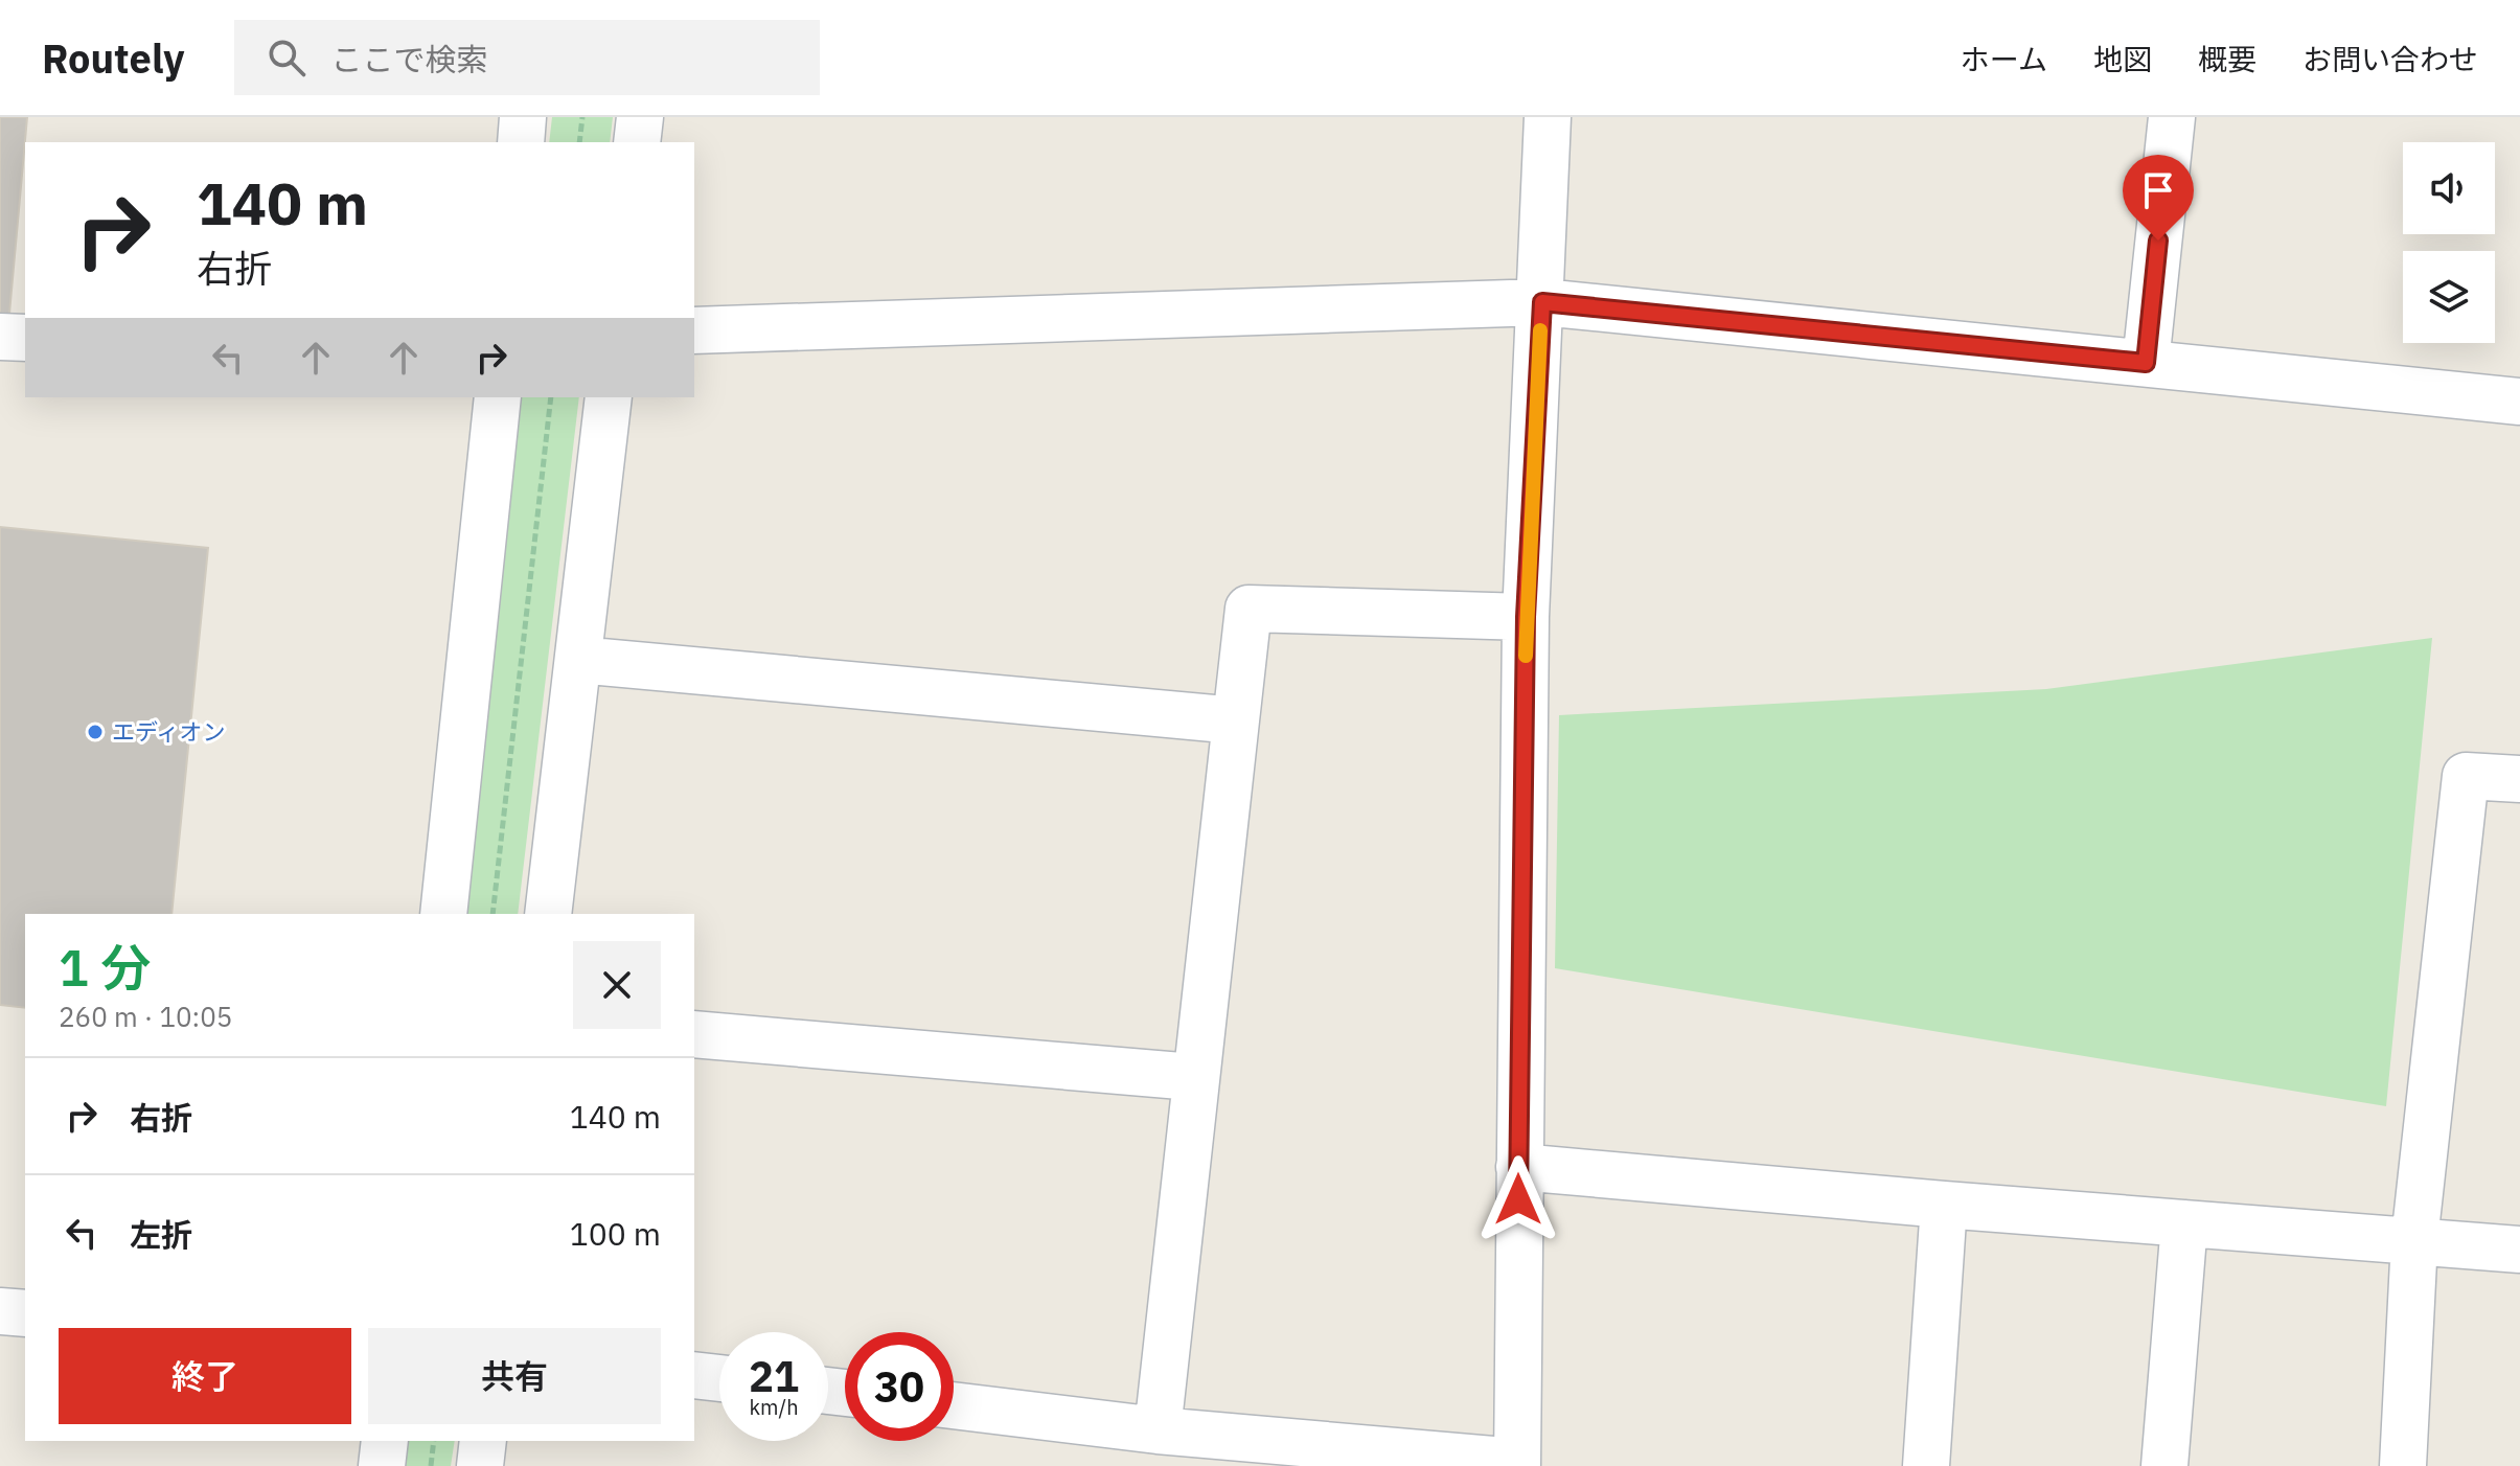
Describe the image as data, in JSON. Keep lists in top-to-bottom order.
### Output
{
  "places": ["エディオン"],
  "page": {
    "header": "Routely",
    "search": "ここで検索",
    "nav": [
      "ホーム",
      "地図",
      "概要",
      "お問い合わせ"
    ],
    "turn": ["140 m", "右折"],
    "heading": ["1 分", "260 m · 10:05"],
    "list": [
      {
        "name": "右折",
        "value": "140 m"
      },
      {
        "name": "左折",
        "value": "100 m"
      }
    ],
    "buttons": ["終了", "共有"],
    "speed": "21 km/h",
    "limit": "30"
  }
}
